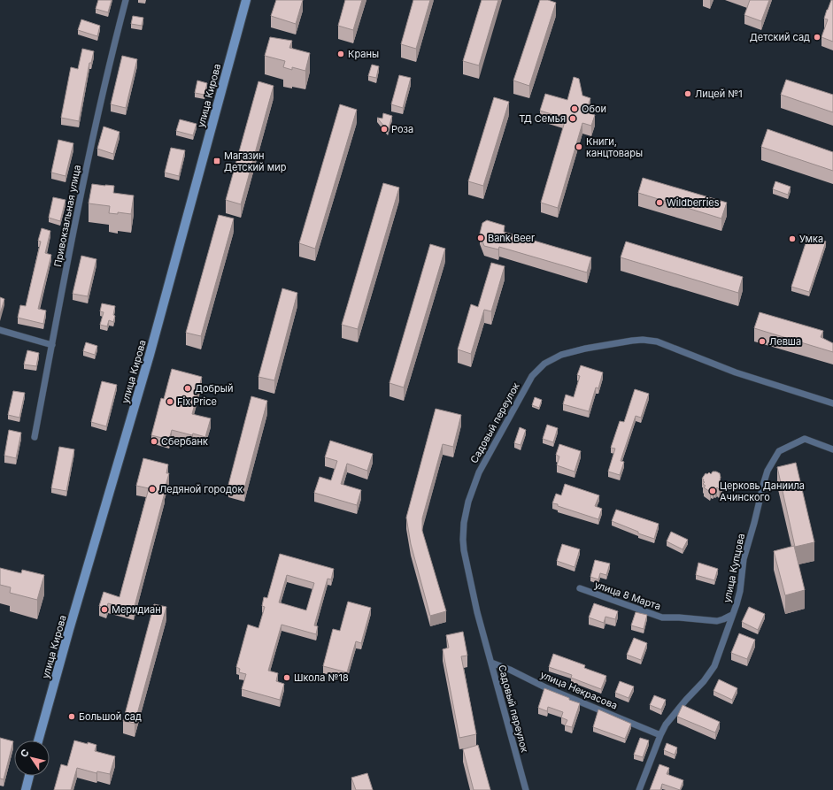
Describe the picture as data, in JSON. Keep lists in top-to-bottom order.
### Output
{
  "streets": {
    "main road": ["улица Кирова"],
    "street": [
      "Привокзальная улица",
      "Садовый переулок",
      "улица Купцова",
      "улица 8 Марта",
      "улица Некрасова"
    ]
  },
  "crossings": [
    ["Садовый переулок", "улица Некрасова"],
    ["улица Купцова", "улица 8 Марта"],
    ["улица Купцова", "улица Некрасова"]
  ],
  "places": {
    "other": [
      "Детский сад",
      "Краны",
      "Лицей №1",
      "Обои",
      "ТД Семья",
      "Роза",
      "Книги, канцтовары",
      "Wildberries",
      "Bank Beer",
      "Умка",
      "Левша",
      "Добрый",
      "Fix Price",
      "Сбербанк",
      "Ледяной городок",
      "Церковь Даниила Ачинского",
      "Меридиан",
      "Школа №18",
      "Большой сад"
    ],
    "transit": ["Магазин Детский мир"]
  },
  "north": "top left"
}
